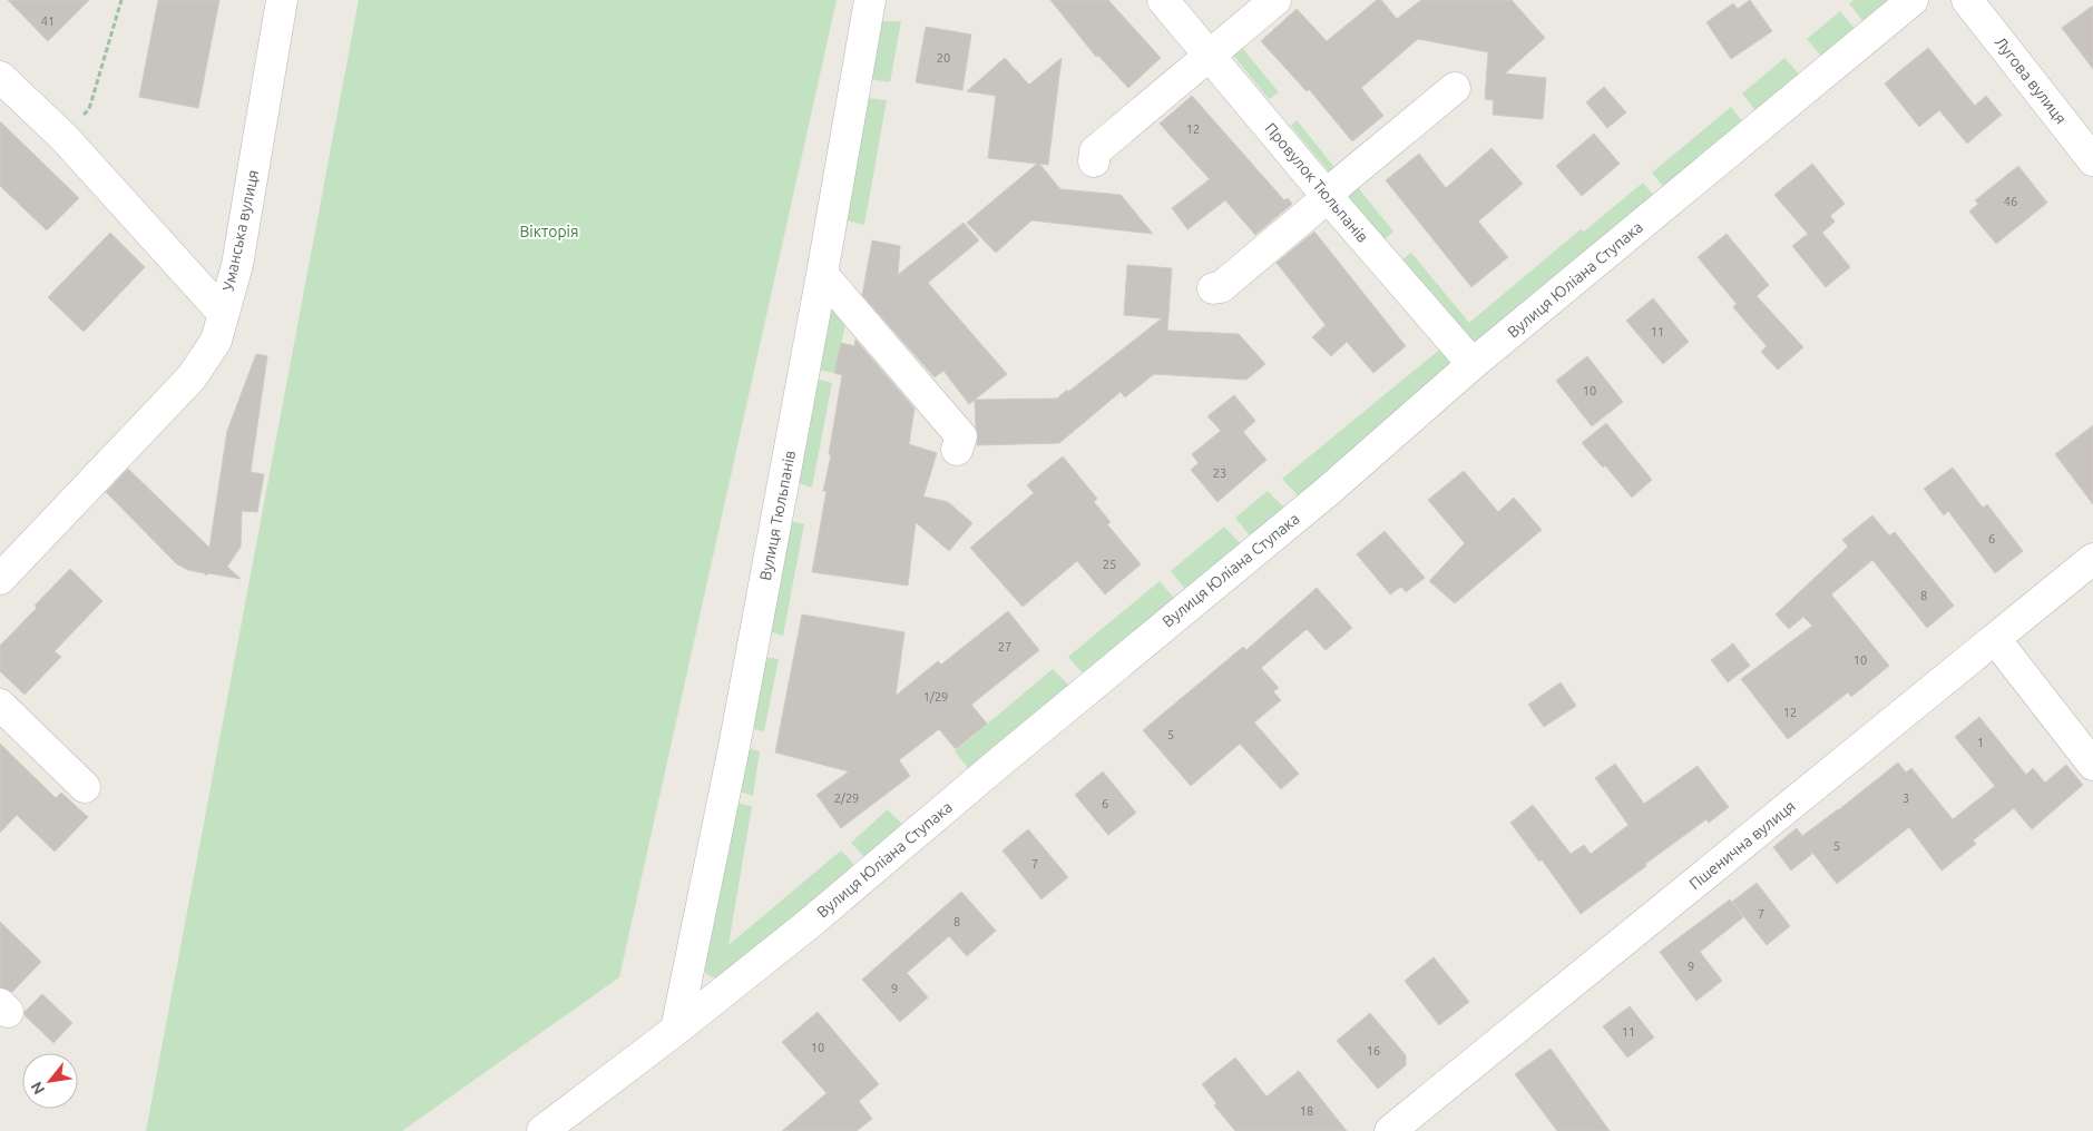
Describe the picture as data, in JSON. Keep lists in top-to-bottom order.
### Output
{
  "streets": {
    "street": [
      "Лугова вулиця",
      "Провулок Тюльпанів",
      "Уманська вулиця",
      "Вулиця Юліана Ступака",
      "Вулиця Тюльпанів",
      "Пшенична вулиця"
    ]
  },
  "crossings": [
    ["Провулок Тюльпанів", "Вулиця Юліана Ступака"],
    ["Вулиця Юліана Ступака", "Вулиця Тюльпанів"]
  ],
  "parks": ["Вікторія"],
  "house_numbers": [
    "41",
    "20",
    "12",
    "46",
    "11",
    "10",
    "23",
    "6",
    "25",
    "8",
    "27",
    "10",
    "1/29",
    "12",
    "5",
    "1",
    "2/29",
    "3",
    "6",
    "5",
    "7",
    "7",
    "8",
    "9",
    "9",
    "11",
    "10",
    "16",
    "18"
  ],
  "north": "bottom left"
}
